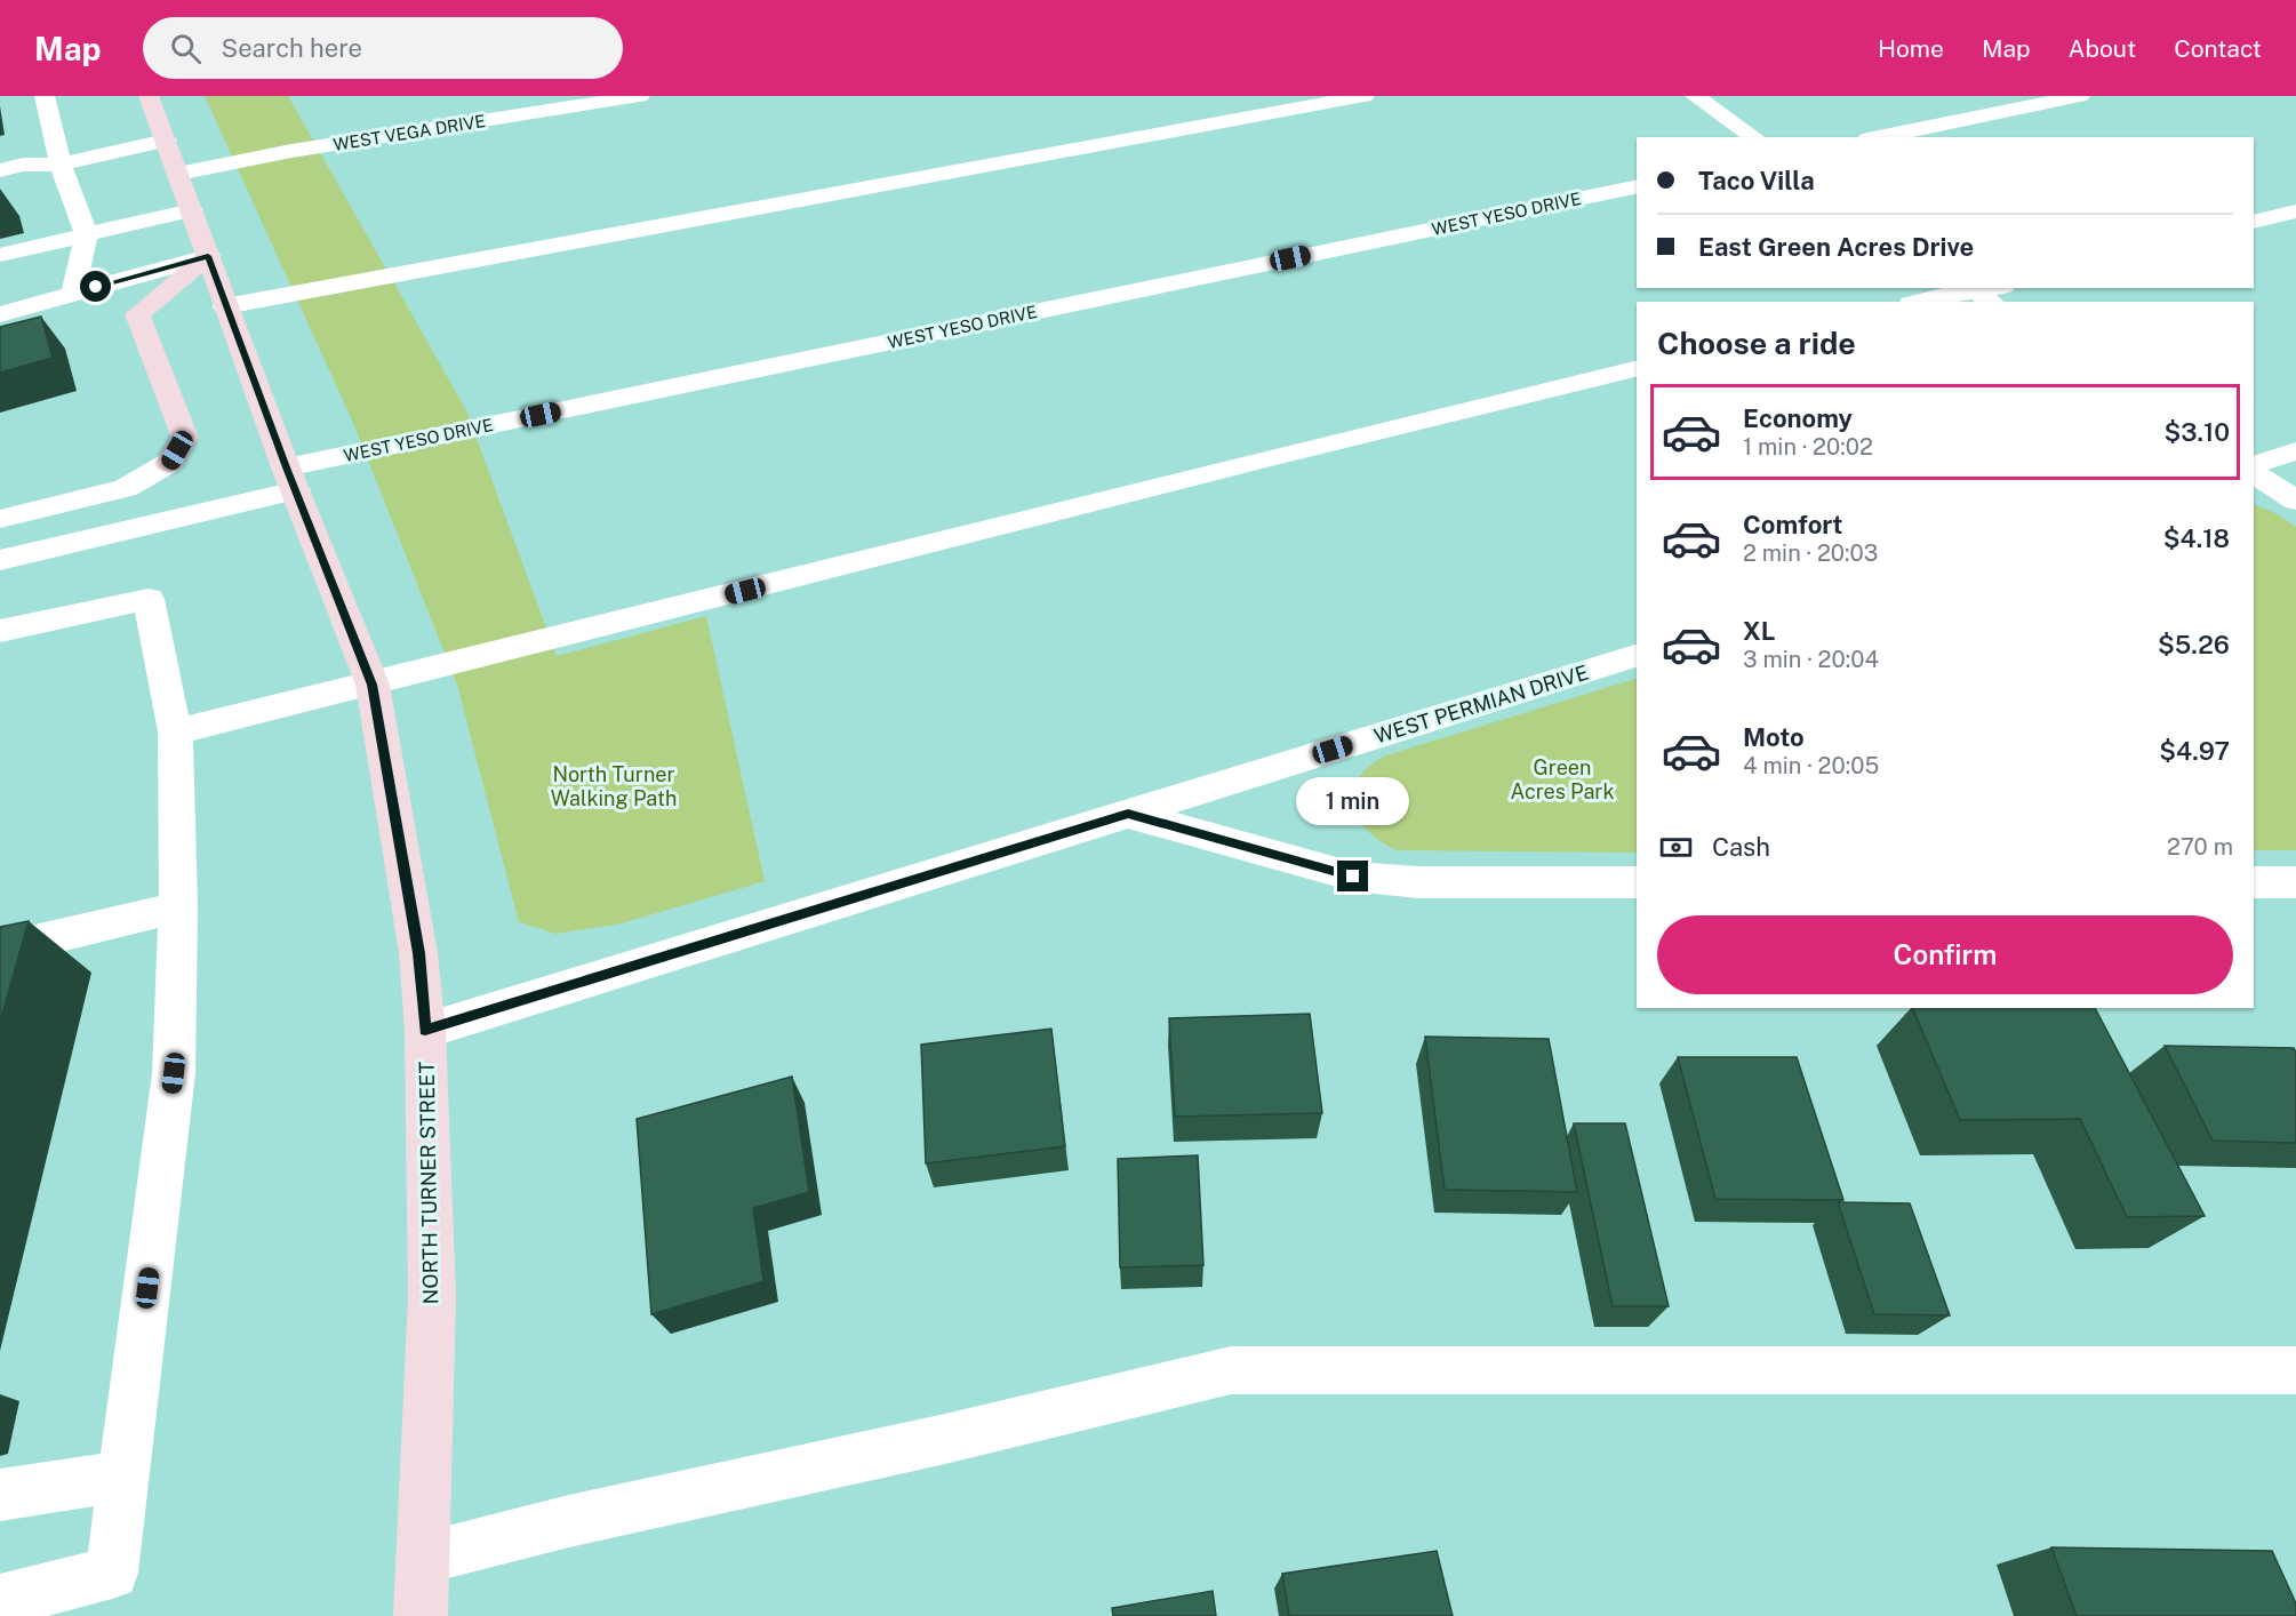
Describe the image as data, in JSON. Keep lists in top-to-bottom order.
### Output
{
  "streets": {
    "main road": ["NORTH TURNER STREET"],
    "street": ["WEST VEGA DRIVE", "WEST YESO DRIVE", "WEST PERMIAN DRIVE"]
  },
  "crossings": [
    ["WEST VEGA DRIVE", "NORTH TURNER STREET"],
    ["WEST YESO DRIVE", "NORTH TURNER STREET"],
    ["WEST PERMIAN DRIVE", "NORTH TURNER STREET"]
  ],
  "parks": ["Green Acres Park", "North Turner Walking Path"],
  "page": {
    "header": "Map",
    "search": "Search here",
    "nav": [
      "Home",
      "Map",
      "About",
      "Contact"
    ],
    "banner": ["Taco Villa", "East Green Acres Drive"],
    "heading": "Choose a ride",
    "list": [
      {
        "name": "Economy",
        "note": "1 min · 20:02",
        "value": "$3.10"
      },
      {
        "name": "Comfort",
        "note": "2 min · 20:03",
        "value": "$4.18"
      },
      {
        "name": "XL",
        "note": "3 min · 20:04",
        "value": "$5.26"
      },
      {
        "name": "Moto",
        "note": "4 min · 20:05",
        "value": "$4.97"
      }
    ],
    "bubble": "1 min",
    "pay": ["Cash", "270 m"],
    "buttons": "Confirm"
  }
}
